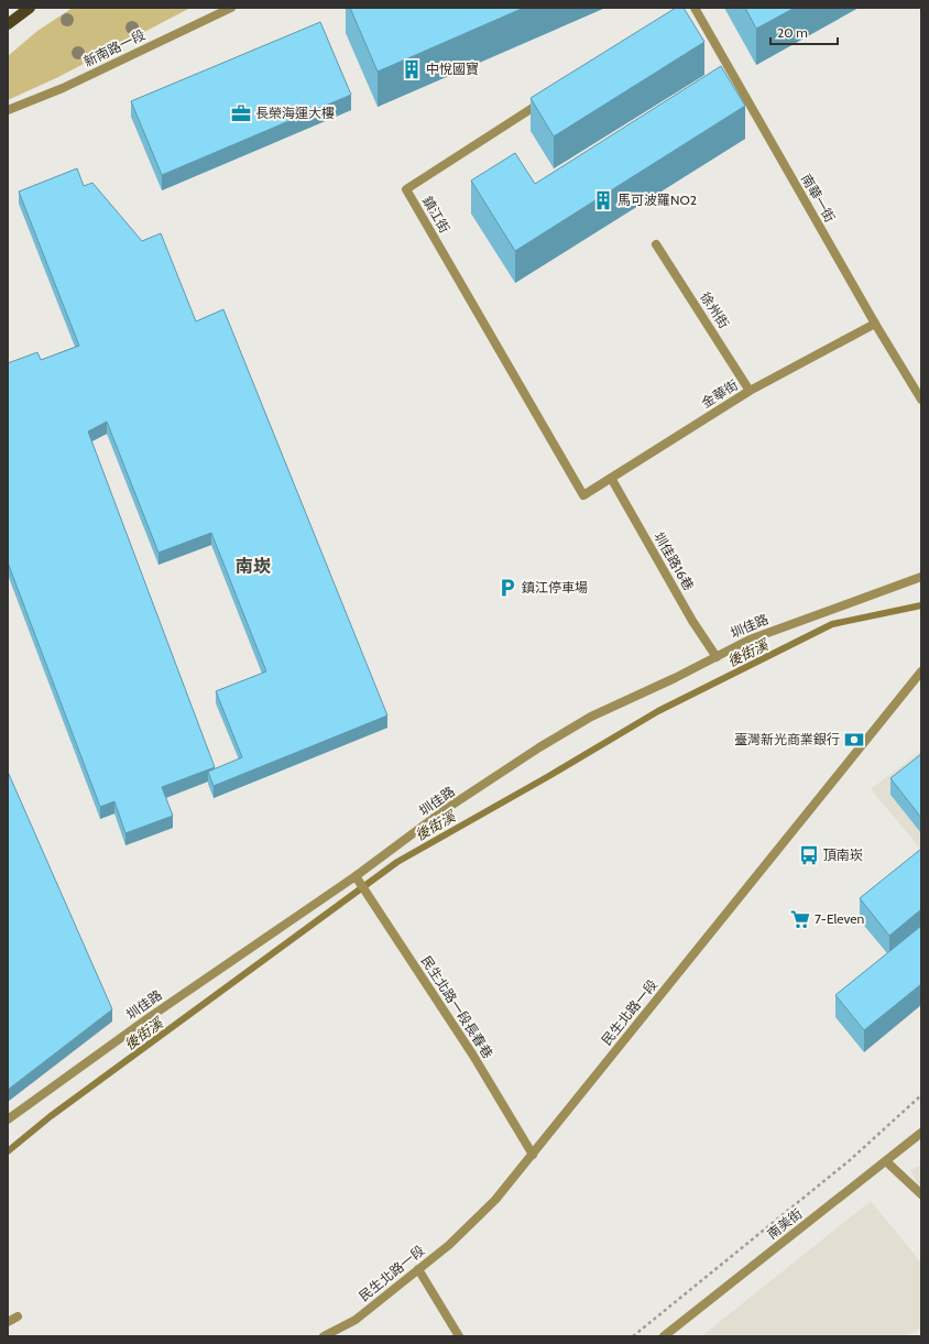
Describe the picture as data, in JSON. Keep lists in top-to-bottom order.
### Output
{
  "streets": {
    "street": [
      "新南路一段",
      "南華一街",
      "鎮江街",
      "徐州街",
      "金華街",
      "圳佳路16巷",
      "圳佳路",
      "民生北路一段長春巷",
      "民生北路一段",
      "南美街"
    ]
  },
  "crossings": [
    ["南華一街", "金華街"],
    ["鎮江街", "金華街"],
    ["徐州街", "金華街"],
    ["金華街", "圳佳路16巷"],
    ["圳佳路16巷", "圳佳路"],
    ["圳佳路", "民生北路一段長春巷"],
    ["民生北路一段長春巷", "民生北路一段"]
  ],
  "districts": ["南崁"],
  "water": ["後街溪"],
  "places": {
    "building": ["中悅國寶", "馬可波羅NO2"],
    "office": ["長榮海運大樓"],
    "parking": ["鎮江停車場"],
    "bank": ["臺灣新光商業銀行"],
    "bus stop": ["頂南崁"],
    "supermarket": ["7-Eleven"]
  },
  "scale_bar": "20 m"
}
